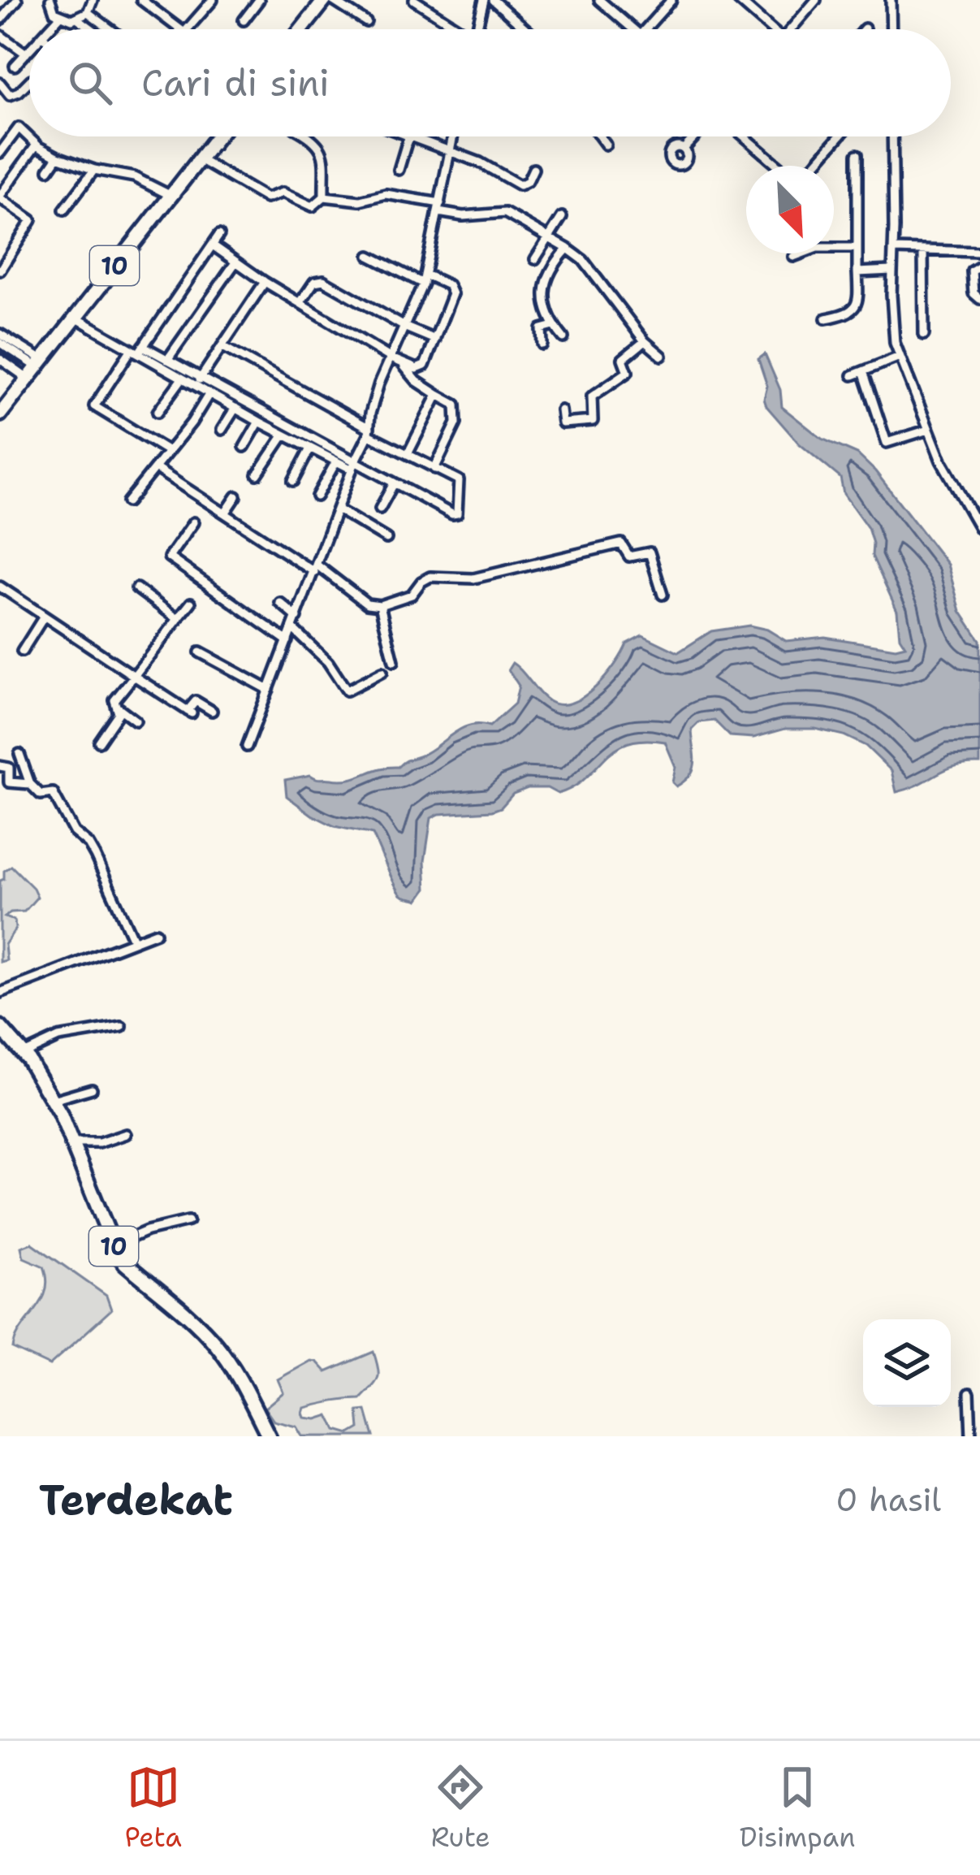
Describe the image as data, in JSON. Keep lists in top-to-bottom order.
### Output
{
  "streets": {
    "highway": ["10"]
  },
  "north": "bottom right",
  "page": {
    "search": "Cari di sini",
    "heading": ["Terdekat", "0 hasil"],
    "nav": ["Peta", "Rute", "Disimpan"]
  }
}
